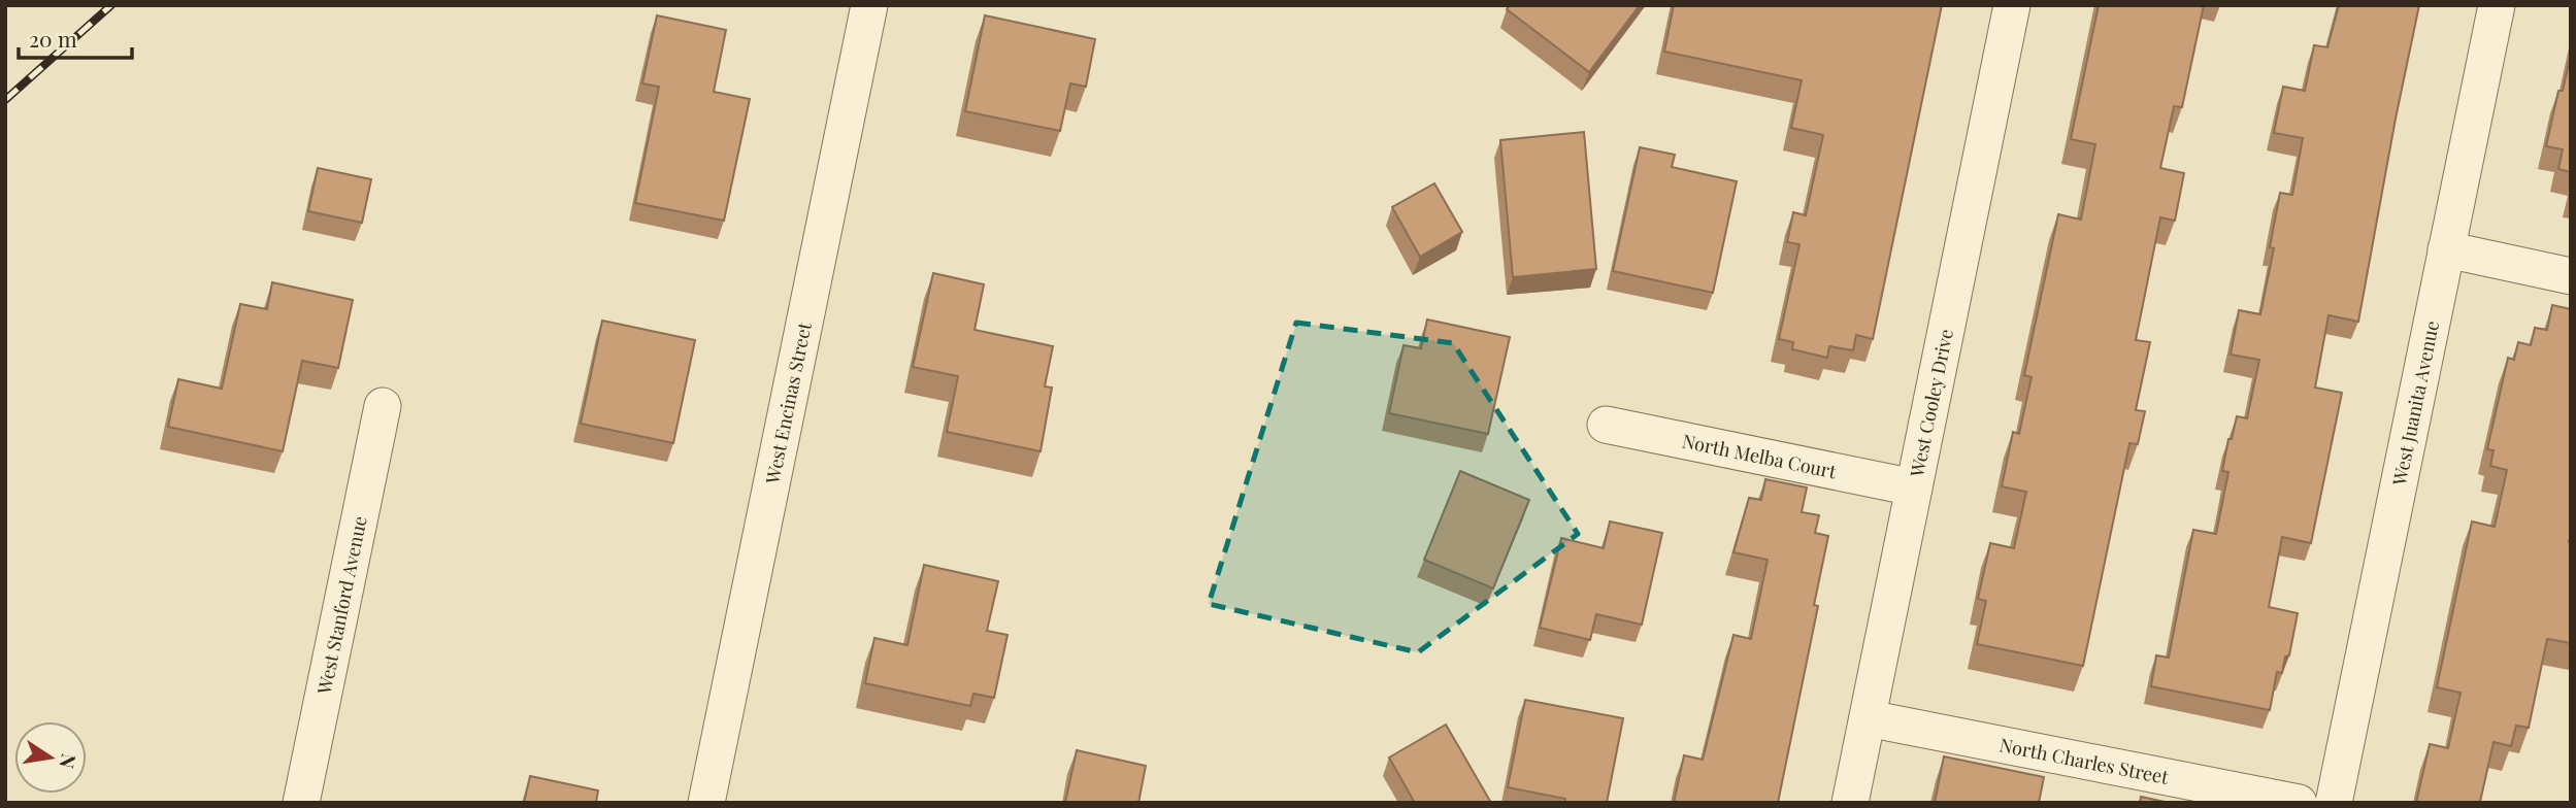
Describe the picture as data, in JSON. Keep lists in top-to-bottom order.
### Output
{
  "streets": {
    "street": [
      "West Encinas Street",
      "West Cooley Drive",
      "West Juanita Avenue",
      "North Melba Court",
      "West Stanford Avenue",
      "North Charles Street"
    ]
  },
  "crossings": [
    ["West Cooley Drive", "North Melba Court"],
    ["West Cooley Drive", "North Charles Street"]
  ],
  "scale_bar": "20 m",
  "north": "right"
}
